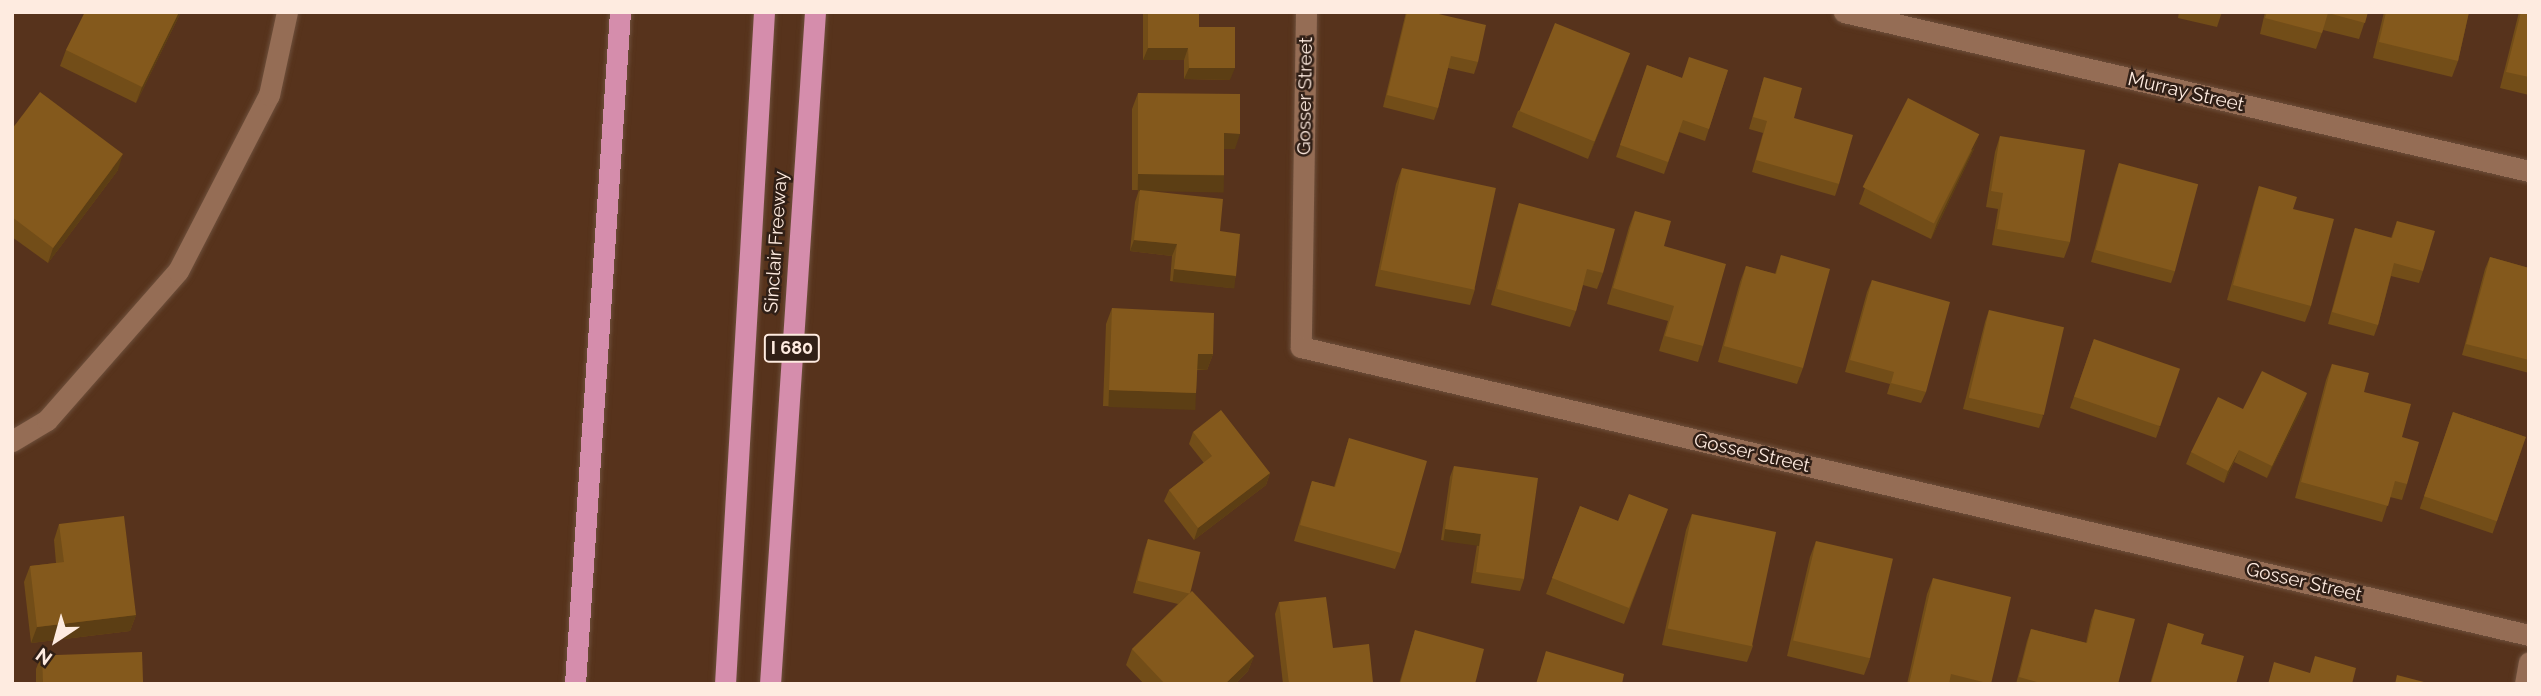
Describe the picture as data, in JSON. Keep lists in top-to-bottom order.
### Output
{
  "streets": {
    "highway": ["Sinclair Freeway", "I 680"],
    "street": ["Murray Street", "Gosser Street"]
  },
  "north": "bottom left"
}
